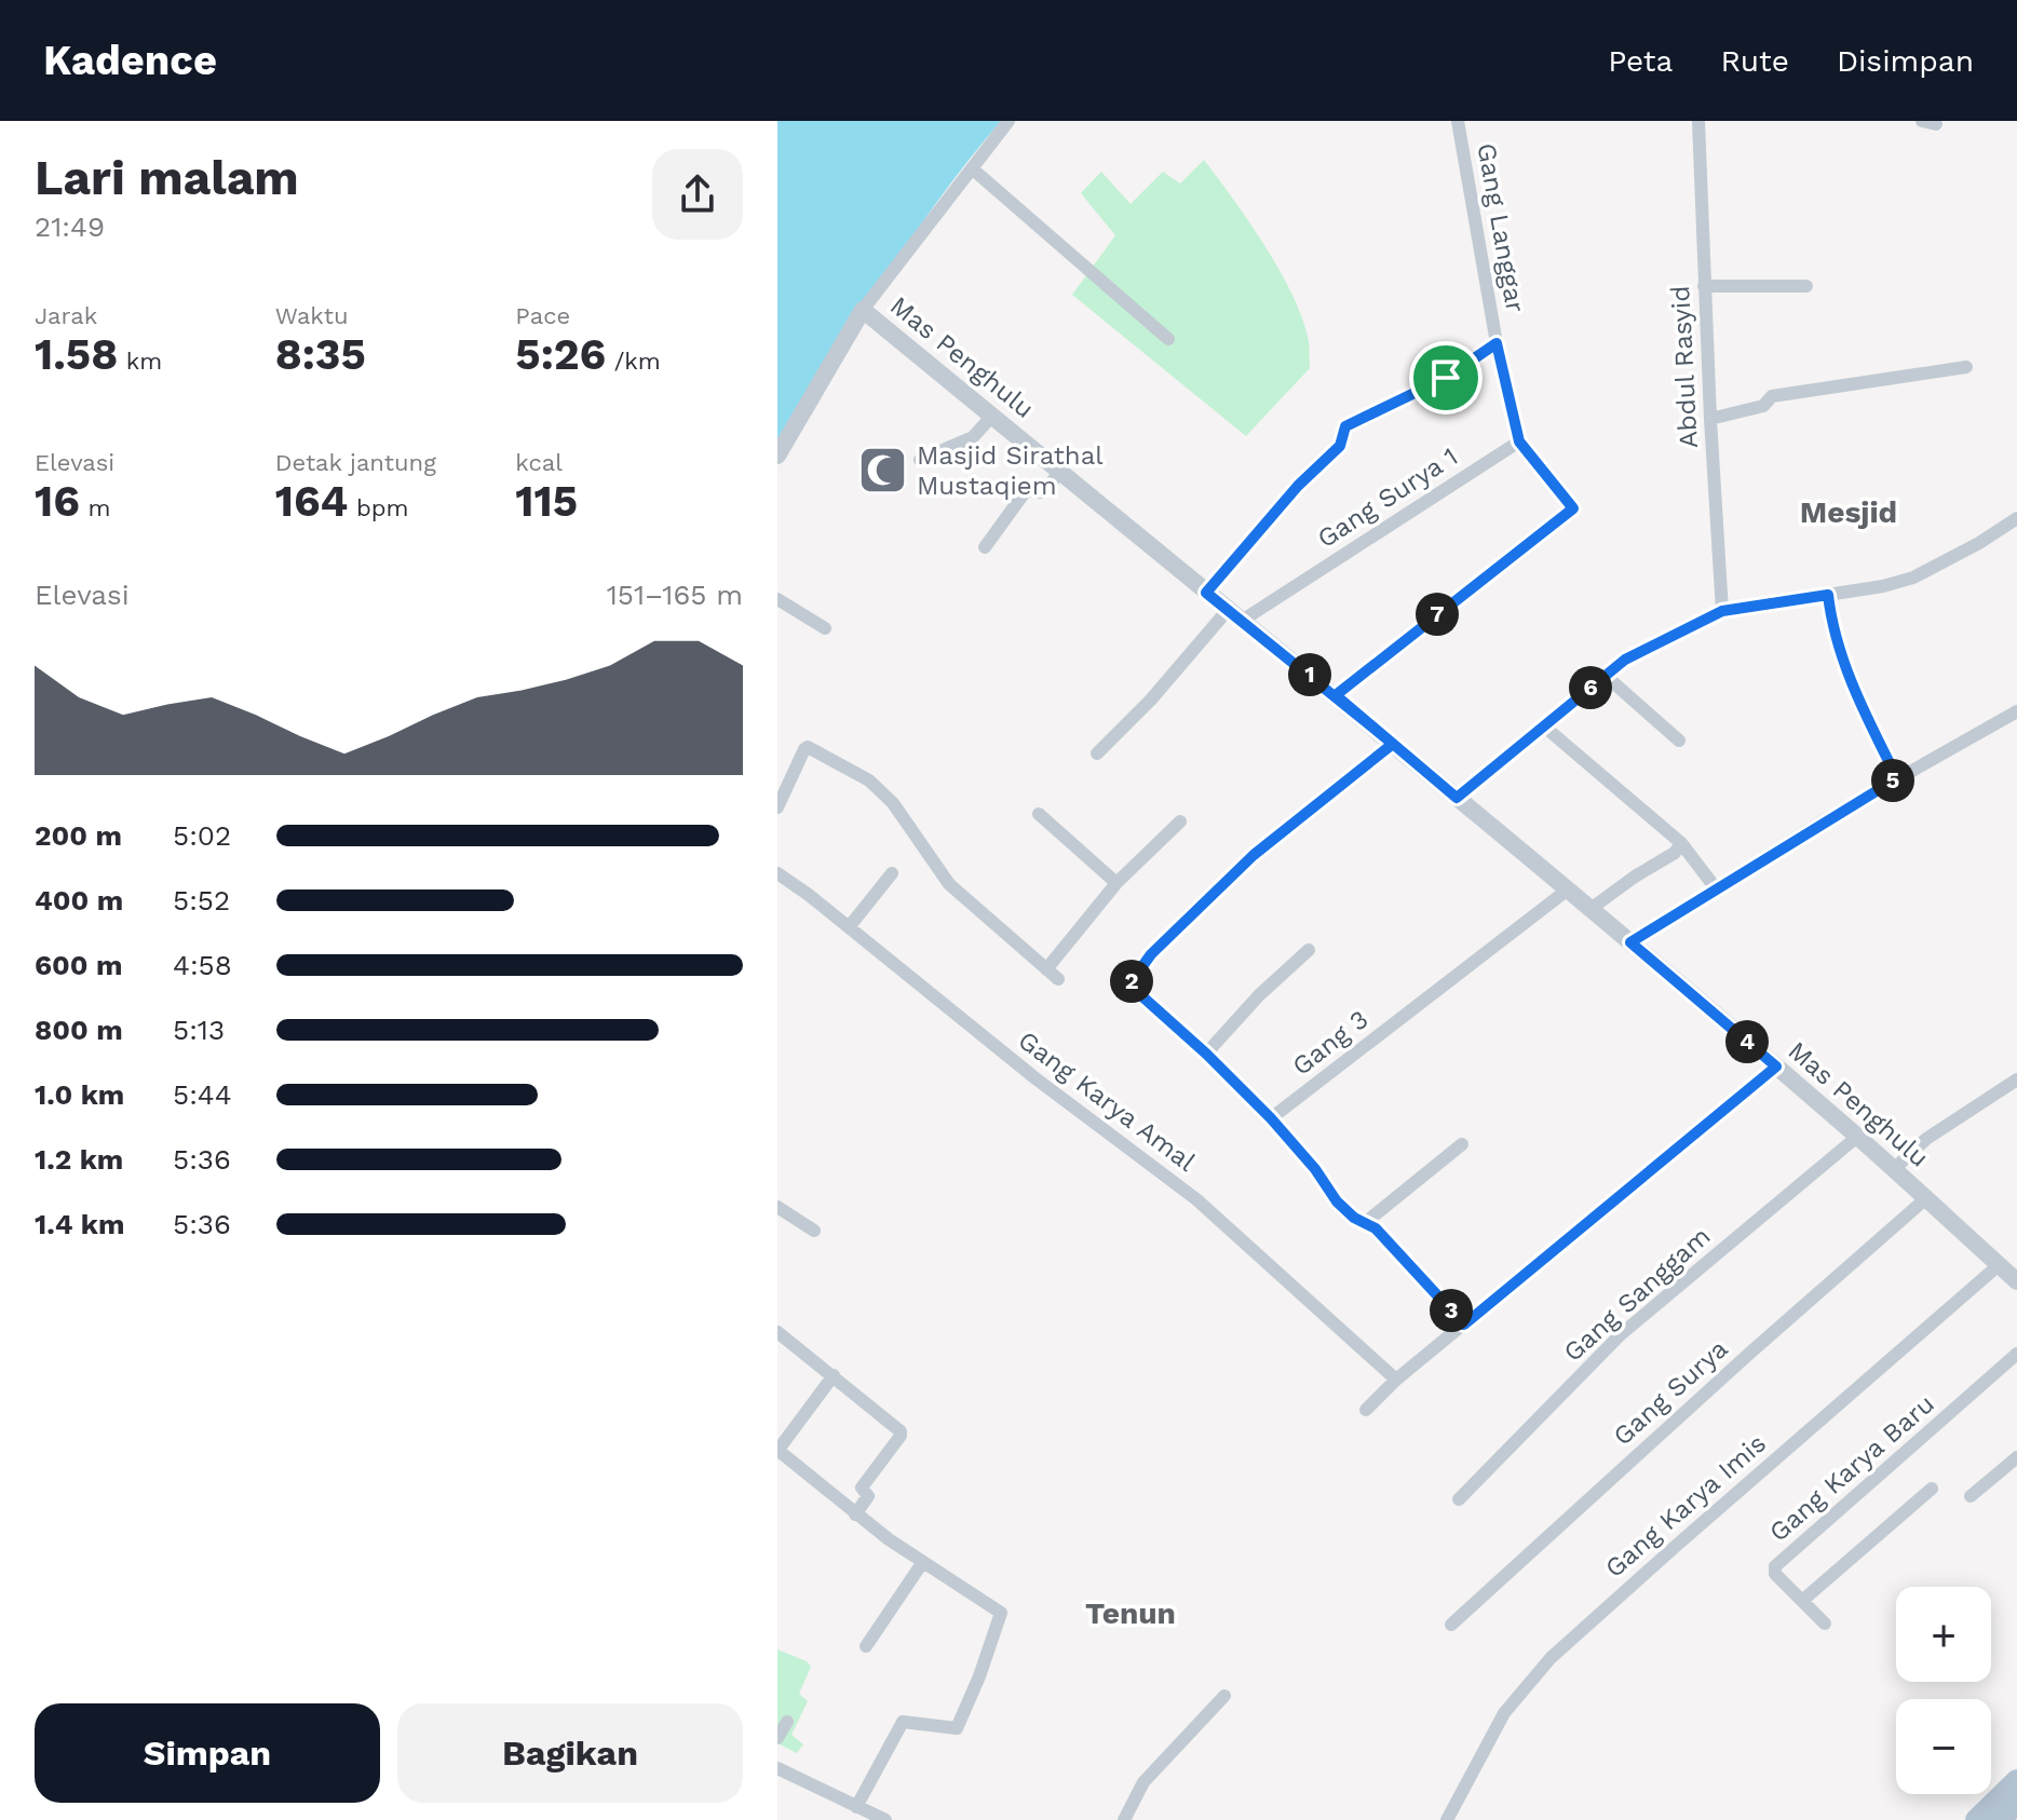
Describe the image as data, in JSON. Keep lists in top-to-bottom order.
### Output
{
  "streets": {
    "street": [
      "Gang Langgar",
      "Mas Penghulu",
      "Abdul Rasyid",
      "Gang Surya 1",
      "Gang 3",
      "Gang Karya Amal",
      "Gang Sanggam",
      "Gang Surya",
      "Gang Karya Baru",
      "Gang Karya Imis"
    ]
  },
  "crossings": [
    ["Mas Penghulu", "Gang Surya 1"],
    ["Mas Penghulu", "Gang 3"],
    ["Mas Penghulu", "Gang Sanggam"],
    ["Mas Penghulu", "Gang Surya"],
    ["Mas Penghulu", "Gang Karya Imis"]
  ],
  "districts": ["Mesjid", "Tenun"],
  "places": {
    "mosque": ["Masjid Sirathal Mustaqiem"]
  },
  "page": {
    "header": "Kadence",
    "nav": ["Peta", "Rute", "Disimpan"],
    "heading": ["Lari malam", "21:49"],
    "stats": [
      ["Jarak", "1.58 km"],
      ["Waktu", "8:35"],
      ["Pace", "5:26 /km"],
      ["Elevasi", "16 m"],
      ["Detak jantung", "164 bpm"],
      ["kcal", "115"]
    ],
    "chart": ["Elevasi", "151–165 m"],
    "pins": [
      "7",
      "1",
      "6",
      "5",
      "2",
      "4",
      "3"
    ],
    "list": [
      {
        "name": "200 m",
        "note": "5:02"
      },
      {
        "name": "400 m",
        "note": "5:52"
      },
      {
        "name": "600 m",
        "note": "4:58"
      },
      {
        "name": "800 m",
        "note": "5:13"
      },
      {
        "name": "1.0 km",
        "note": "5:44"
      },
      {
        "name": "1.2 km",
        "note": "5:36"
      },
      {
        "name": "1.4 km",
        "note": "5:36"
      }
    ],
    "map_buttons": ["+", "−"],
    "buttons": ["Simpan", "Bagikan"]
  }
}
